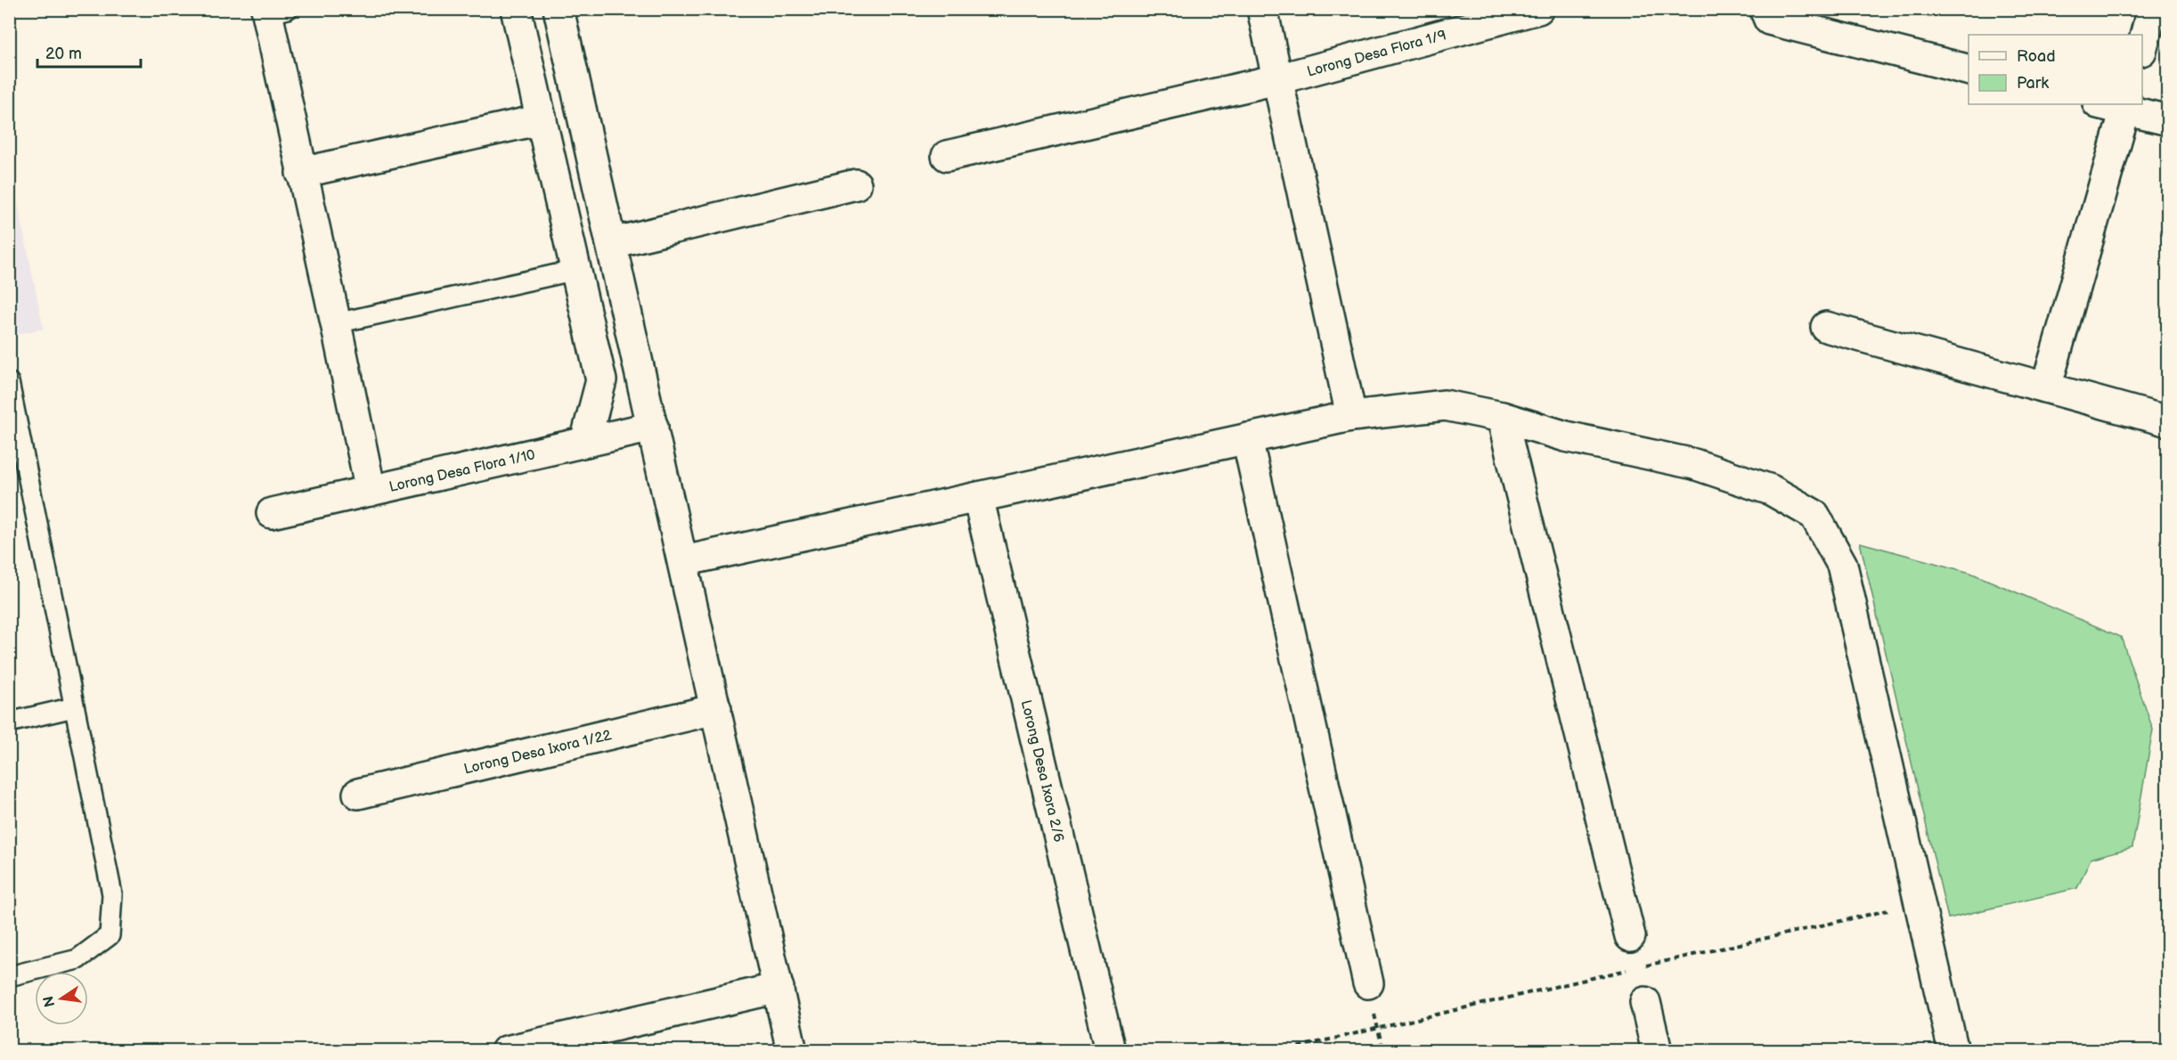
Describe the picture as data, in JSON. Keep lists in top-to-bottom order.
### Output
{
  "streets": {
    "street": [
      "Lorong Desa Flora 1/9",
      "Lorong Desa Flora 1/10",
      "Lorong Desa Ixora 1/22",
      "Lorong Desa Ixora 2/6"
    ]
  },
  "legend": ["Road", "Park"],
  "scale_bar": "20 m",
  "north": "left"
}
